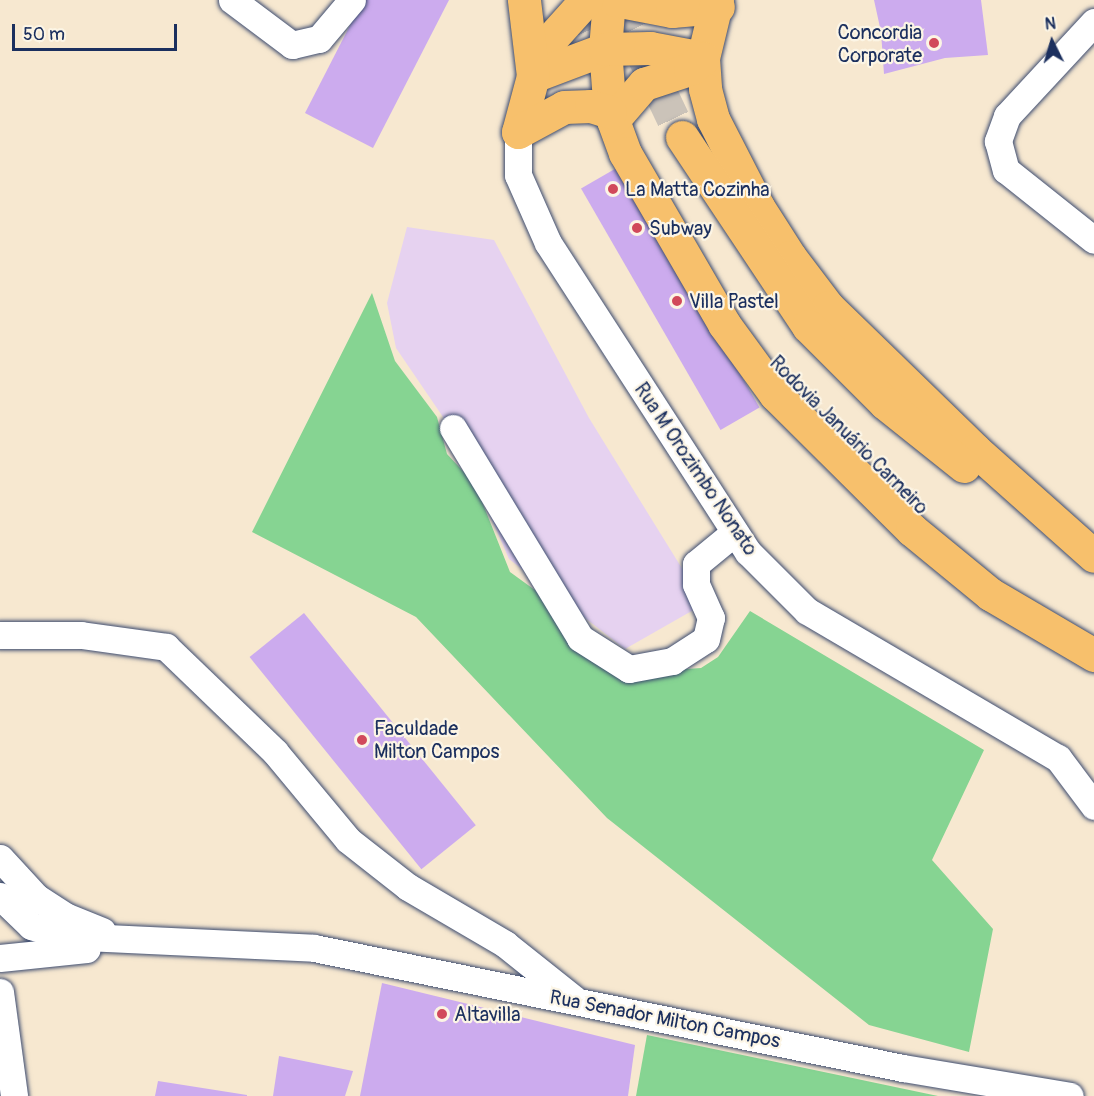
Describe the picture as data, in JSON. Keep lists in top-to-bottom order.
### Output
{
  "streets": {
    "highway": ["Rodovia Januário Carneiro"],
    "street": ["Rua M Orozimbo Nonato", "Rua Senador Milton Campos"]
  },
  "places": [
    "Concordia Corporate",
    "La Matta Cozinha",
    "Subway",
    "Villa Pastel",
    "Faculdade Milton Campos",
    "Altavilla"
  ],
  "scale_bar": "50 m",
  "north": "top"
}
